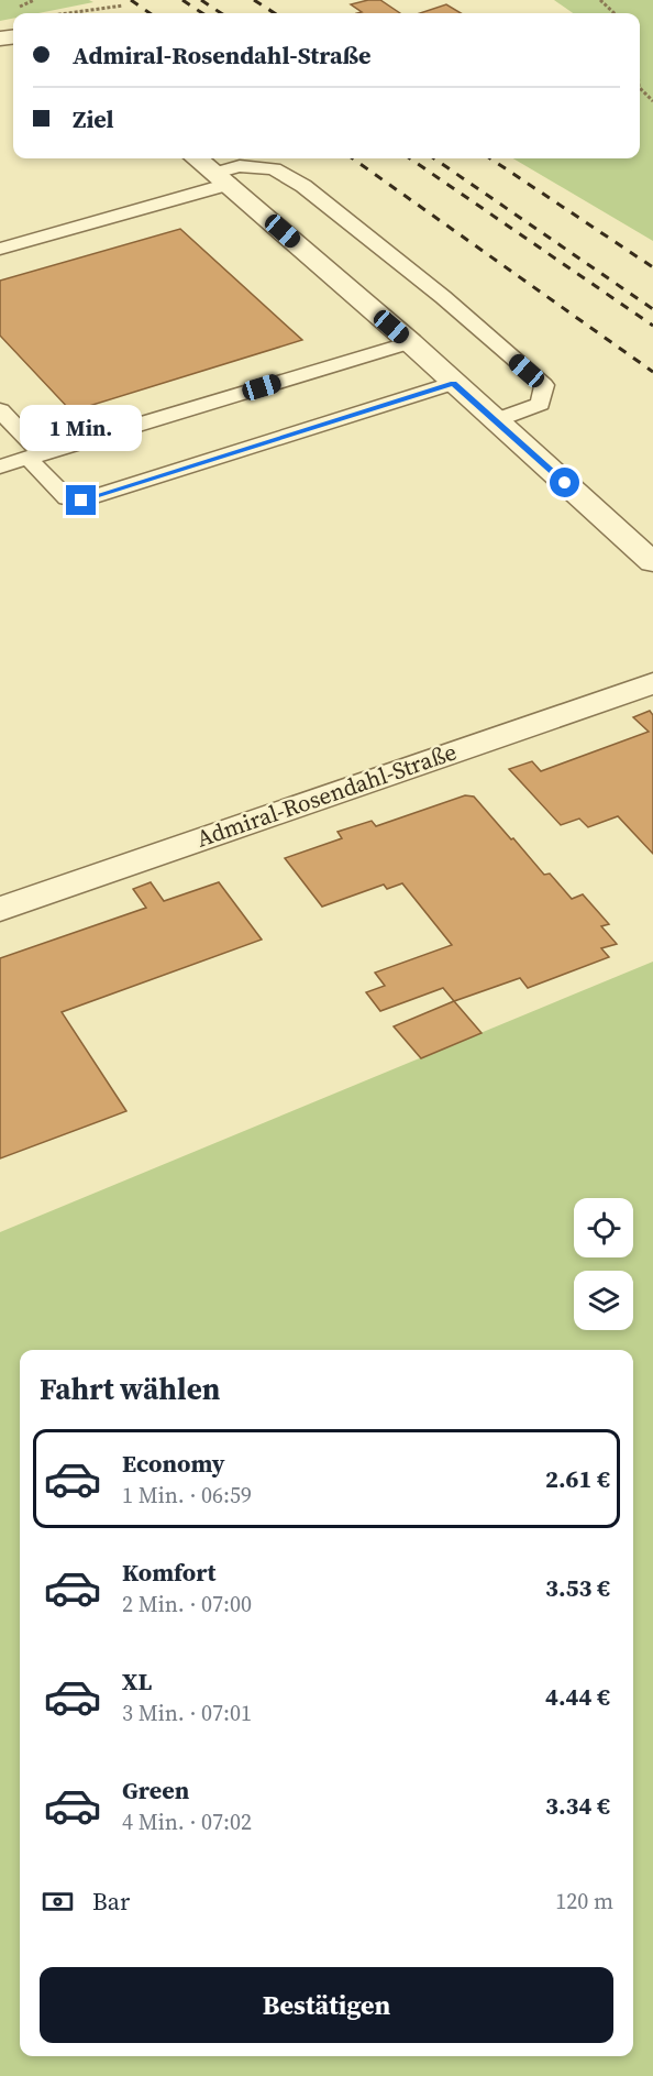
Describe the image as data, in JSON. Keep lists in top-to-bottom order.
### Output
{
  "streets": {
    "street": ["Admiral-Rosendahl-Straße"]
  },
  "page": {
    "banner": ["Admiral-Rosendahl-Straße", "Ziel"],
    "bubble": "1 Min.",
    "heading": "Fahrt wählen",
    "list": [
      {
        "name": "Economy",
        "note": "1 Min. · 06:59",
        "value": "2.61 €"
      },
      {
        "name": "Komfort",
        "note": "2 Min. · 07:00",
        "value": "3.53 €"
      },
      {
        "name": "XL",
        "note": "3 Min. · 07:01",
        "value": "4.44 €"
      },
      {
        "name": "Green",
        "note": "4 Min. · 07:02",
        "value": "3.34 €"
      }
    ],
    "pay": ["Bar", "120 m"],
    "buttons": "Bestätigen"
  }
}
